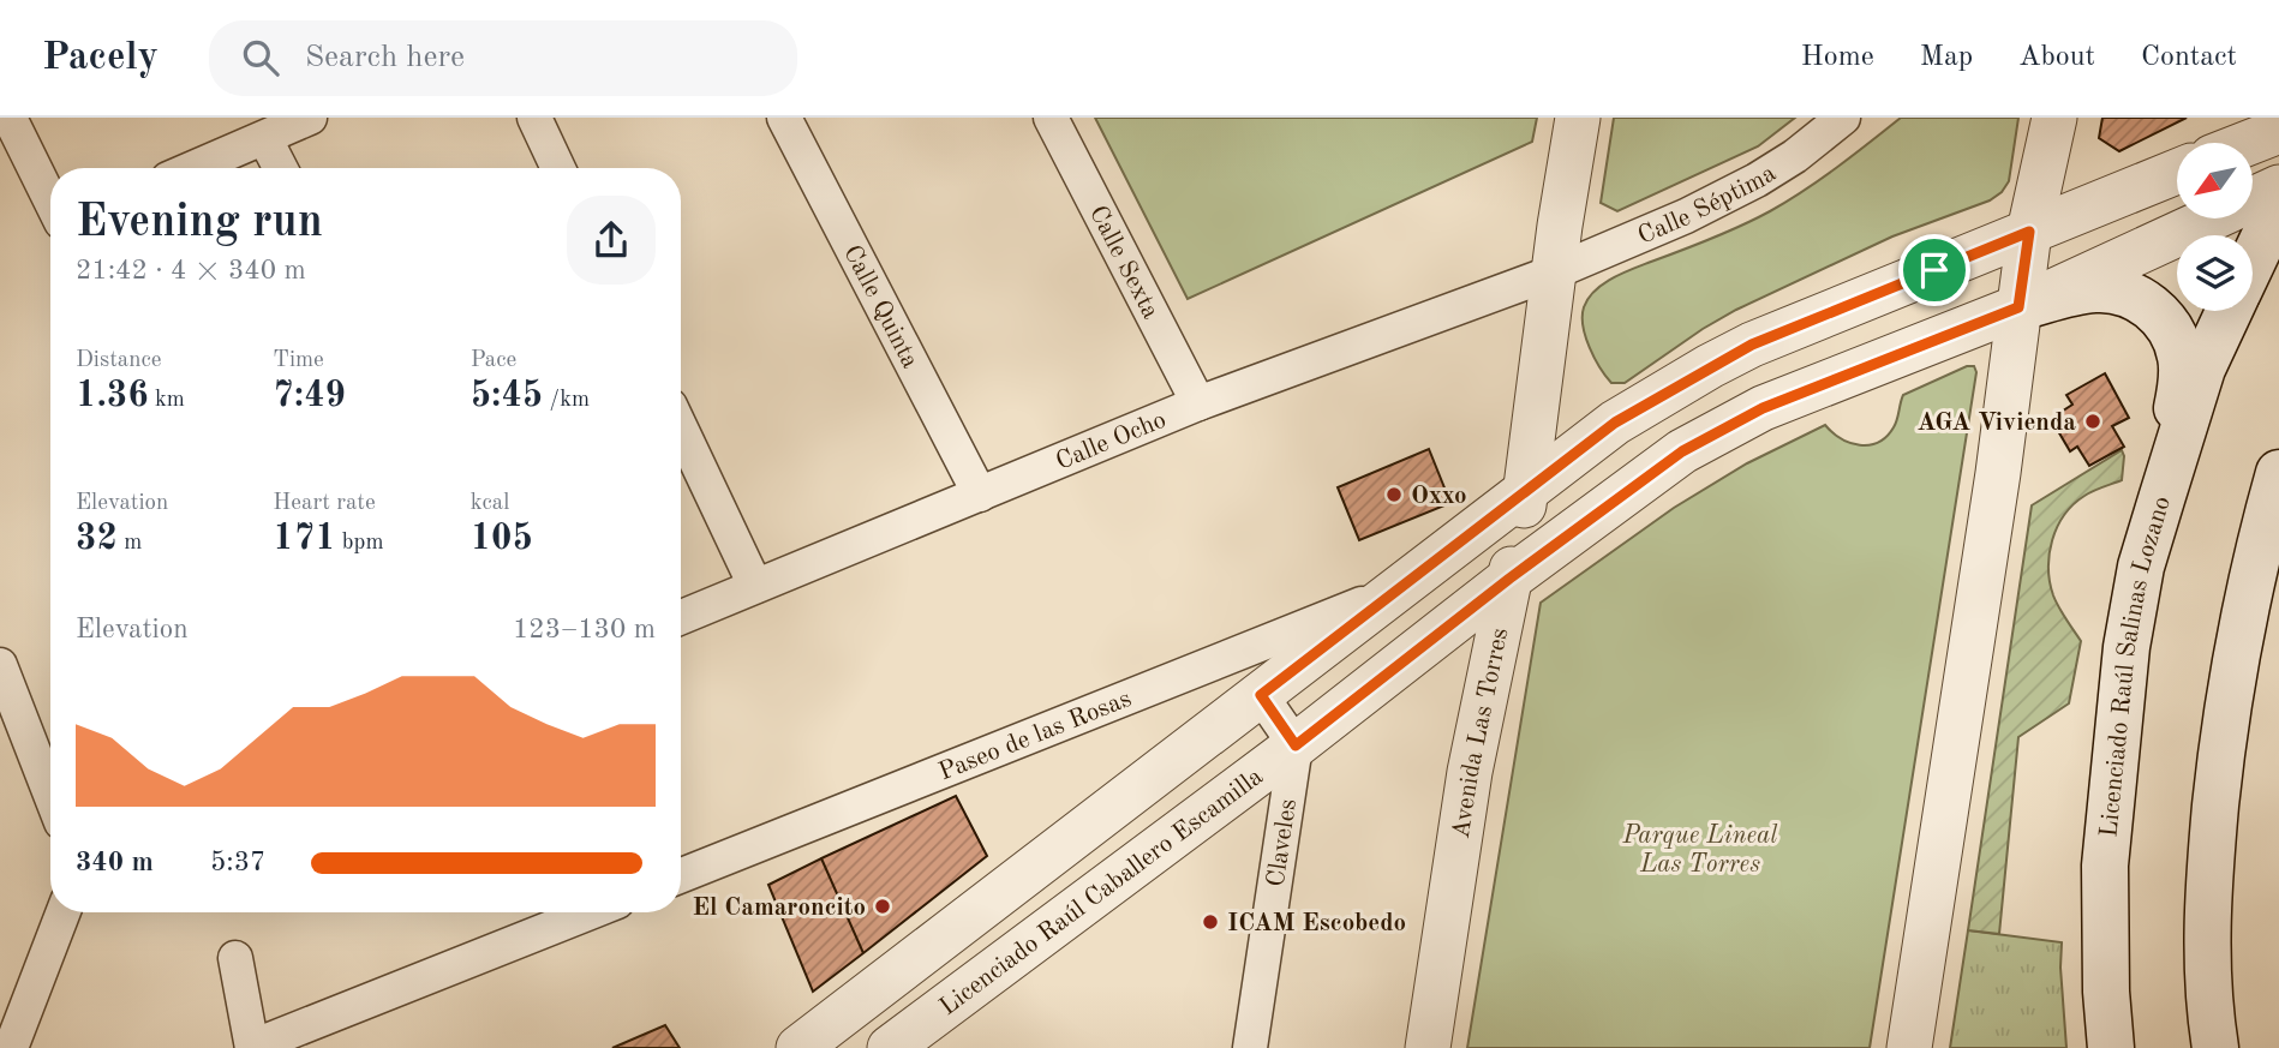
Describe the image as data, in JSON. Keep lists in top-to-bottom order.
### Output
{
  "streets": {
    "main road": ["Licenciado Raúl Salinas Lozano"],
    "street": [
      "Calle Séptima",
      "Calle Sexta",
      "Calle Quinta",
      "Calle Ocho",
      "Avenida Las Torres",
      "Paseo de las Rosas",
      "Claveles",
      "Licenciado Raúl Caballero Escamilla"
    ]
  },
  "crossings": [
    ["Calle Séptima", "Calle Ocho"],
    ["Calle Séptima", "Avenida Las Torres"],
    ["Calle Sexta", "Calle Ocho"],
    ["Calle Quinta", "Calle Ocho"],
    ["Calle Ocho", "Avenida Las Torres"],
    ["Avenida Las Torres", "Licenciado Raúl Caballero Escamilla"],
    ["Claveles", "Licenciado Raúl Caballero Escamilla"]
  ],
  "parks": ["Parque Lineal Las Torres"],
  "places": [
    "AGA Vivienda",
    "Oxxo",
    "El Camaroncito",
    "ICAM Escobedo"
  ],
  "north": "bottom left",
  "page": {
    "header": "Pacely",
    "search": "Search here",
    "nav": [
      "Home",
      "Map",
      "About",
      "Contact"
    ],
    "heading": ["Evening run", "21:42 · 4 × 340 m"],
    "stats": [
      ["Distance", "1.36 km"],
      ["Time", "7:49"],
      ["Pace", "5:45 /km"],
      ["Elevation", "32 m"],
      ["Heart rate", "171 bpm"],
      ["kcal", "105"]
    ],
    "chart": ["Elevation", "123–130 m"],
    "list": [
      {
        "name": "340 m",
        "note": "5:37"
      }
    ]
  }
}
